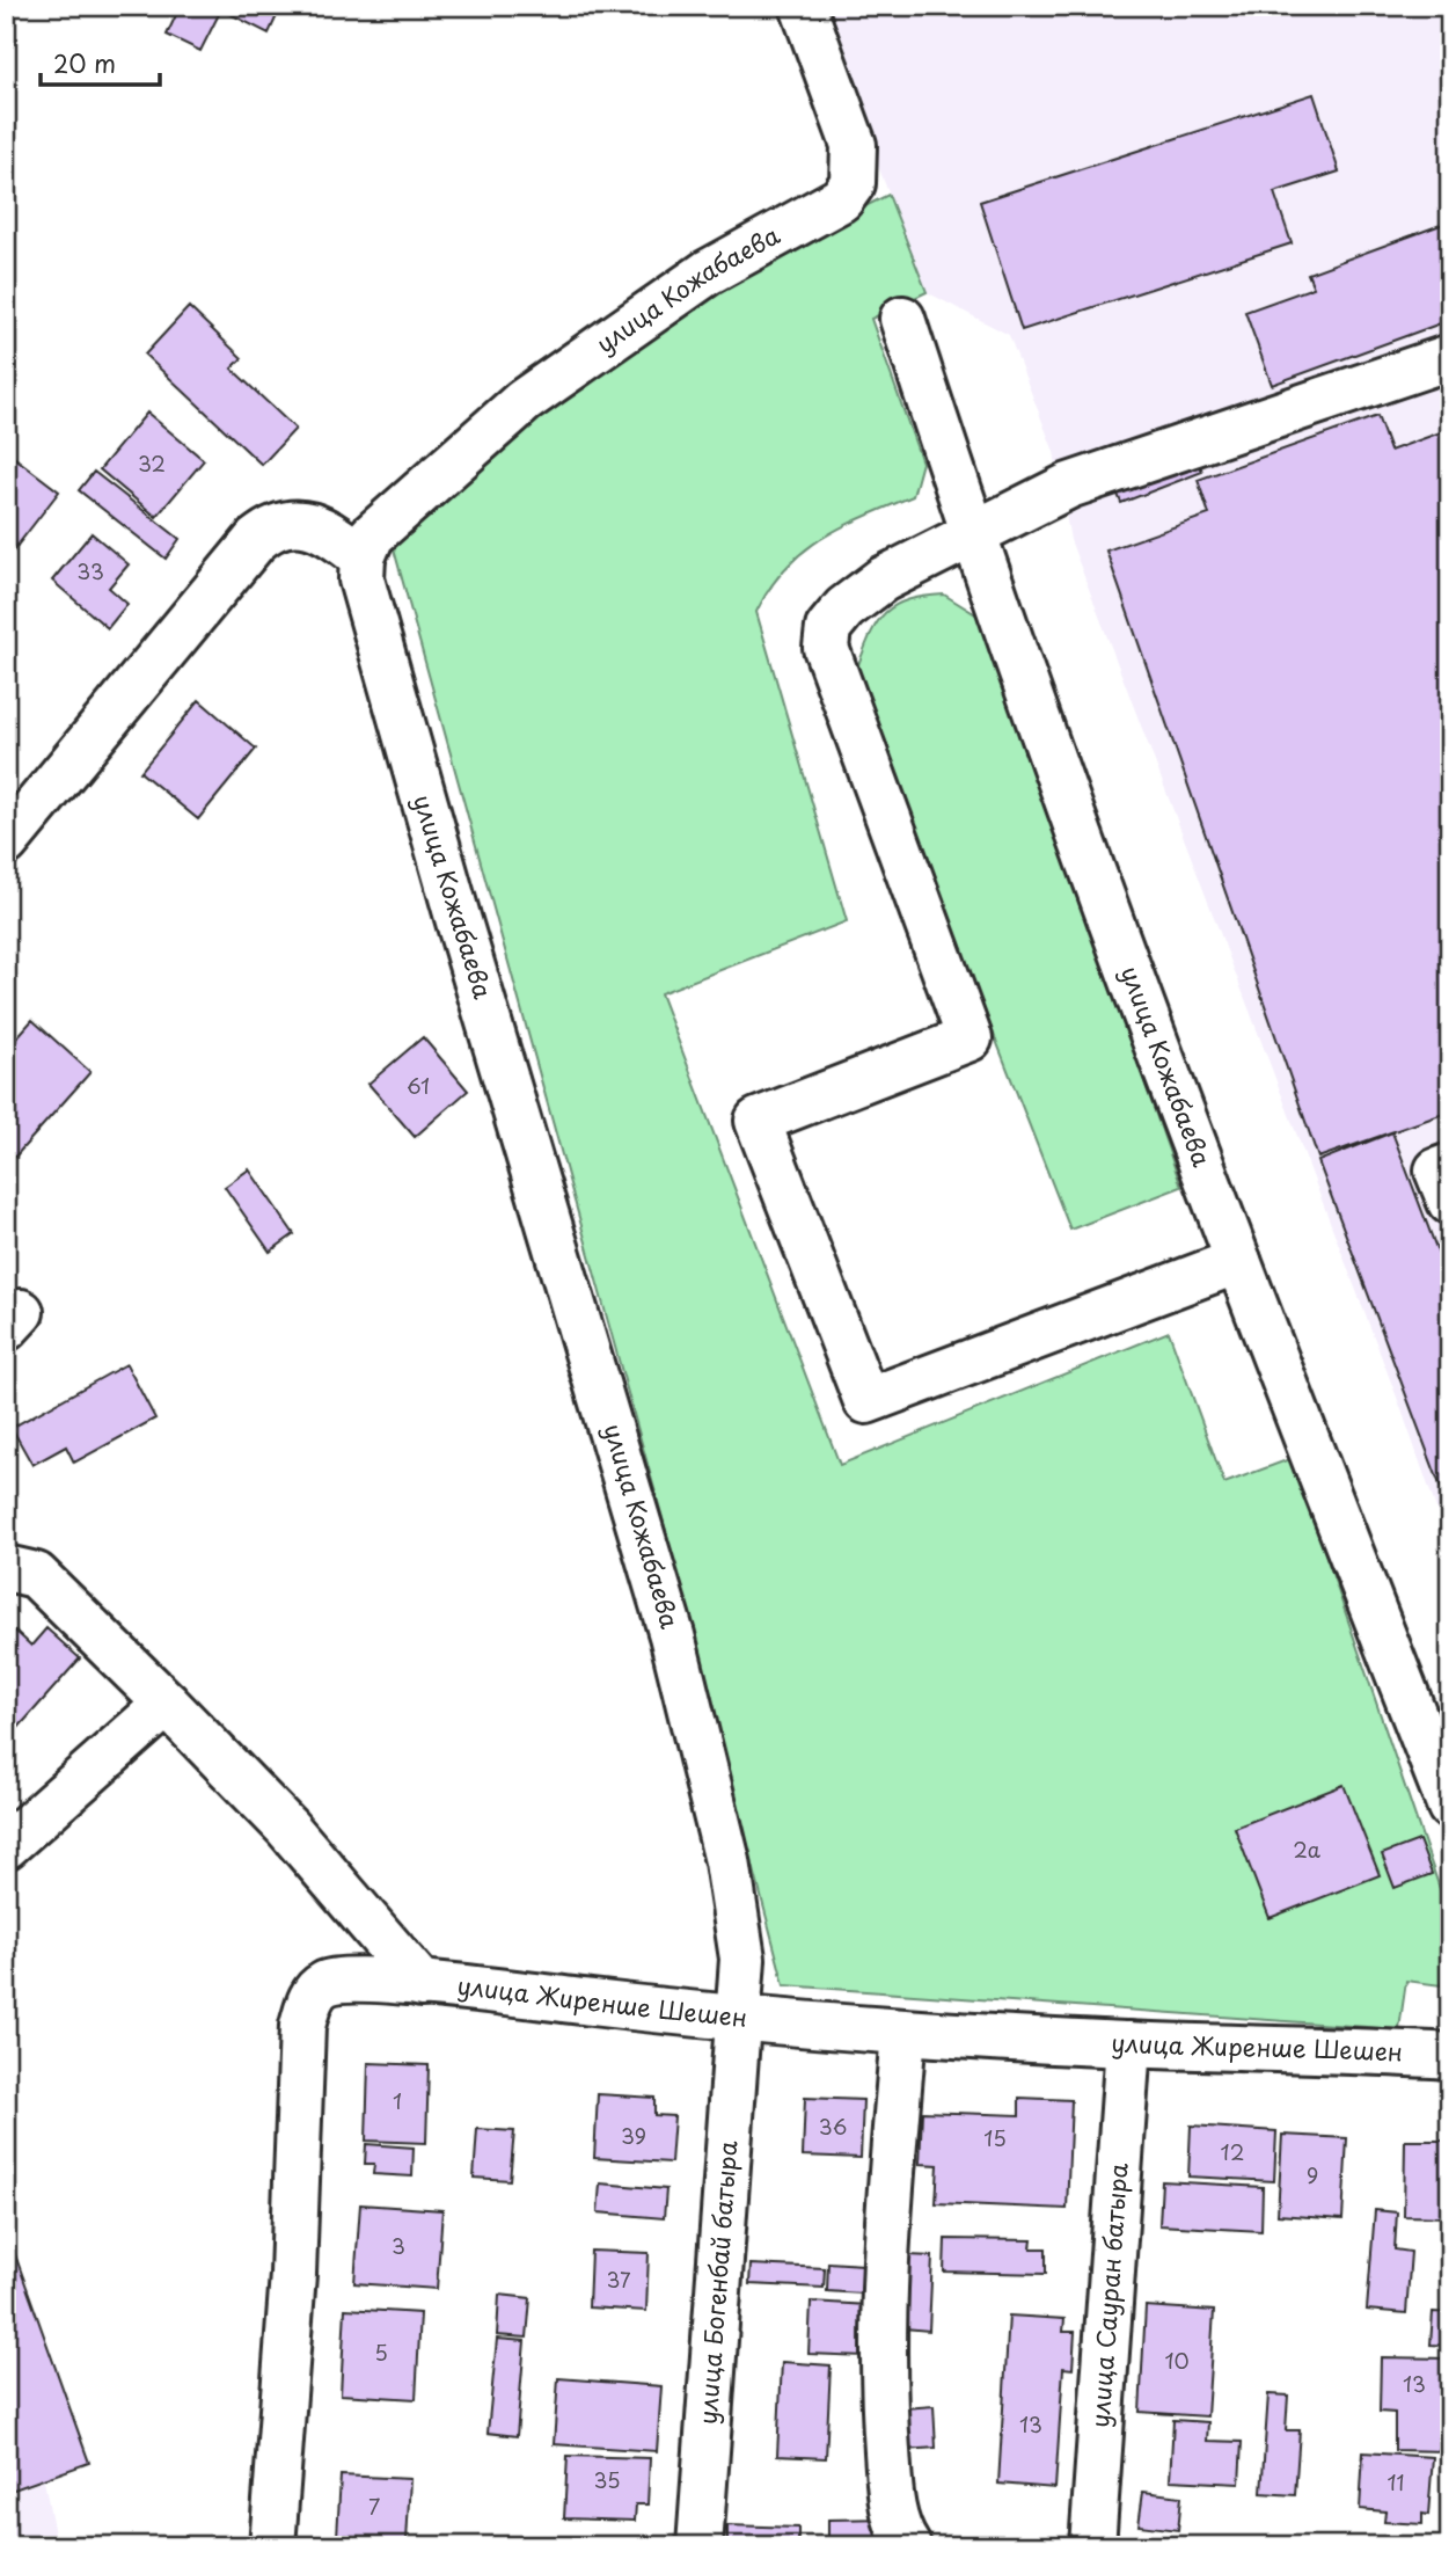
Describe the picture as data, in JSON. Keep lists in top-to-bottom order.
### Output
{
  "streets": {
    "street": [
      "улица Кожабаева",
      "улица Жиренше Шешен",
      "улица Богенбай батыра",
      "улица Сауран батыра"
    ]
  },
  "crossings": [
    ["улица Кожабаева", "улица Жиренше Шешен"],
    ["улица Кожабаева", "улица Богенбай батыра"],
    ["улица Жиренше Шешен", "улица Богенбай батыра"],
    ["улица Жиренше Шешен", "улица Сауран батыра"]
  ],
  "house_numbers": [
    "32",
    "33",
    "61",
    "2а",
    "1",
    "36",
    "39",
    "15",
    "12",
    "9",
    "3",
    "37",
    "5",
    "10",
    "13",
    "13",
    "35",
    "11",
    "7"
  ],
  "scale_bar": "20 m"
}
